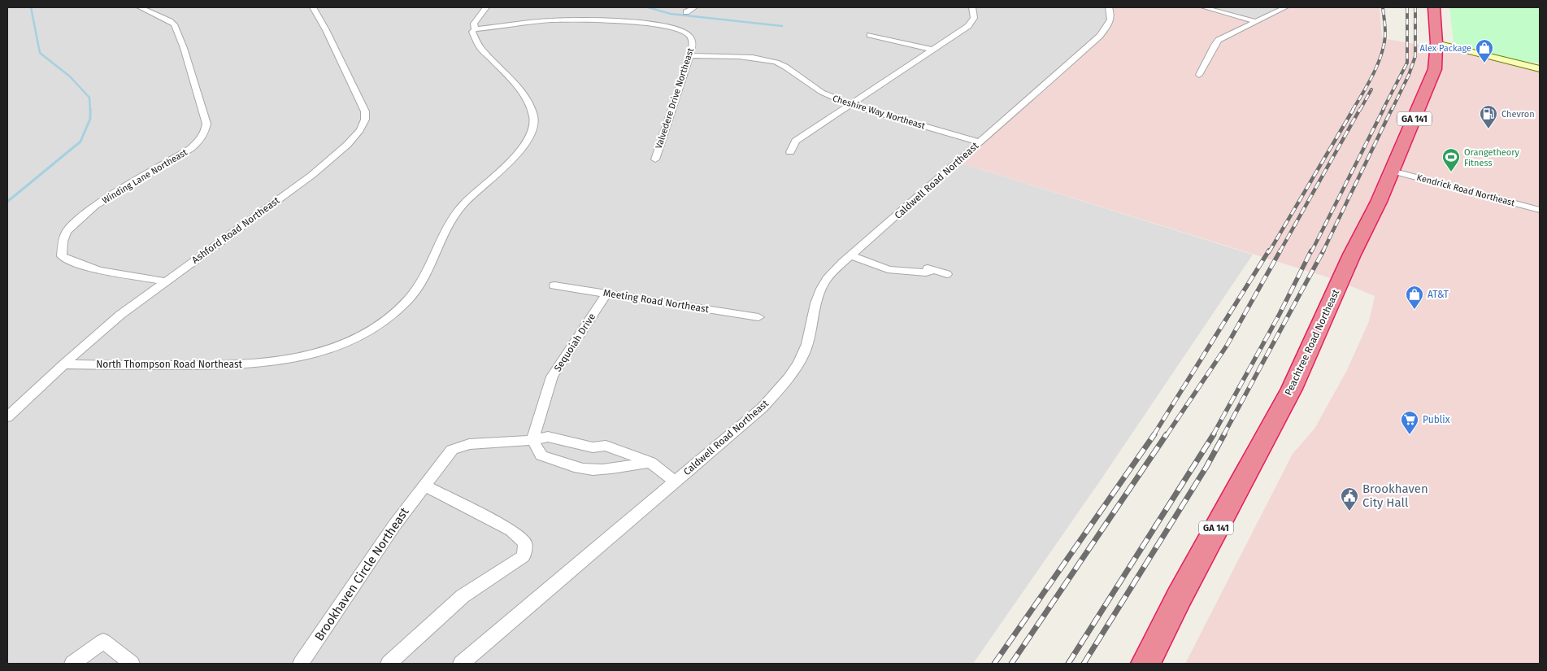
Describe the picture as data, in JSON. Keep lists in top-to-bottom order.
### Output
{
  "streets": {
    "highway": ["GA 141", "Peachtree Road Northeast"],
    "street": [
      "Valvedere Drive Northeast",
      "Cheshire Way Northeast",
      "Winding Lane Northeast",
      "Caldwell Road Northeast",
      "Kendrick Road Northeast",
      "Ashford Road Northeast",
      "Meeting Road Northeast",
      "Sequoiah Drive",
      "North Thompson Road Northeast",
      "Brookhaven Circle Northeast"
    ]
  },
  "crossings": [
    ["Valvedere Drive Northeast", "Cheshire Way Northeast"],
    ["Valvedere Drive Northeast", "North Thompson Road Northeast"],
    ["Cheshire Way Northeast", "Caldwell Road Northeast"],
    ["Winding Lane Northeast", "Ashford Road Northeast"],
    ["Kendrick Road Northeast", "Peachtree Road Northeast"],
    ["Ashford Road Northeast", "North Thompson Road Northeast"],
    ["Meeting Road Northeast", "Sequoiah Drive"],
    ["Sequoiah Drive", "Brookhaven Circle Northeast"]
  ],
  "places": {
    "shop": ["Alex Package", "AT&T"],
    "fuel station": ["Chevron"],
    "sports": ["Orangetheory Fitness"],
    "supermarket": ["Publix"],
    "public building": ["Brookhaven City Hall"]
  }
}
